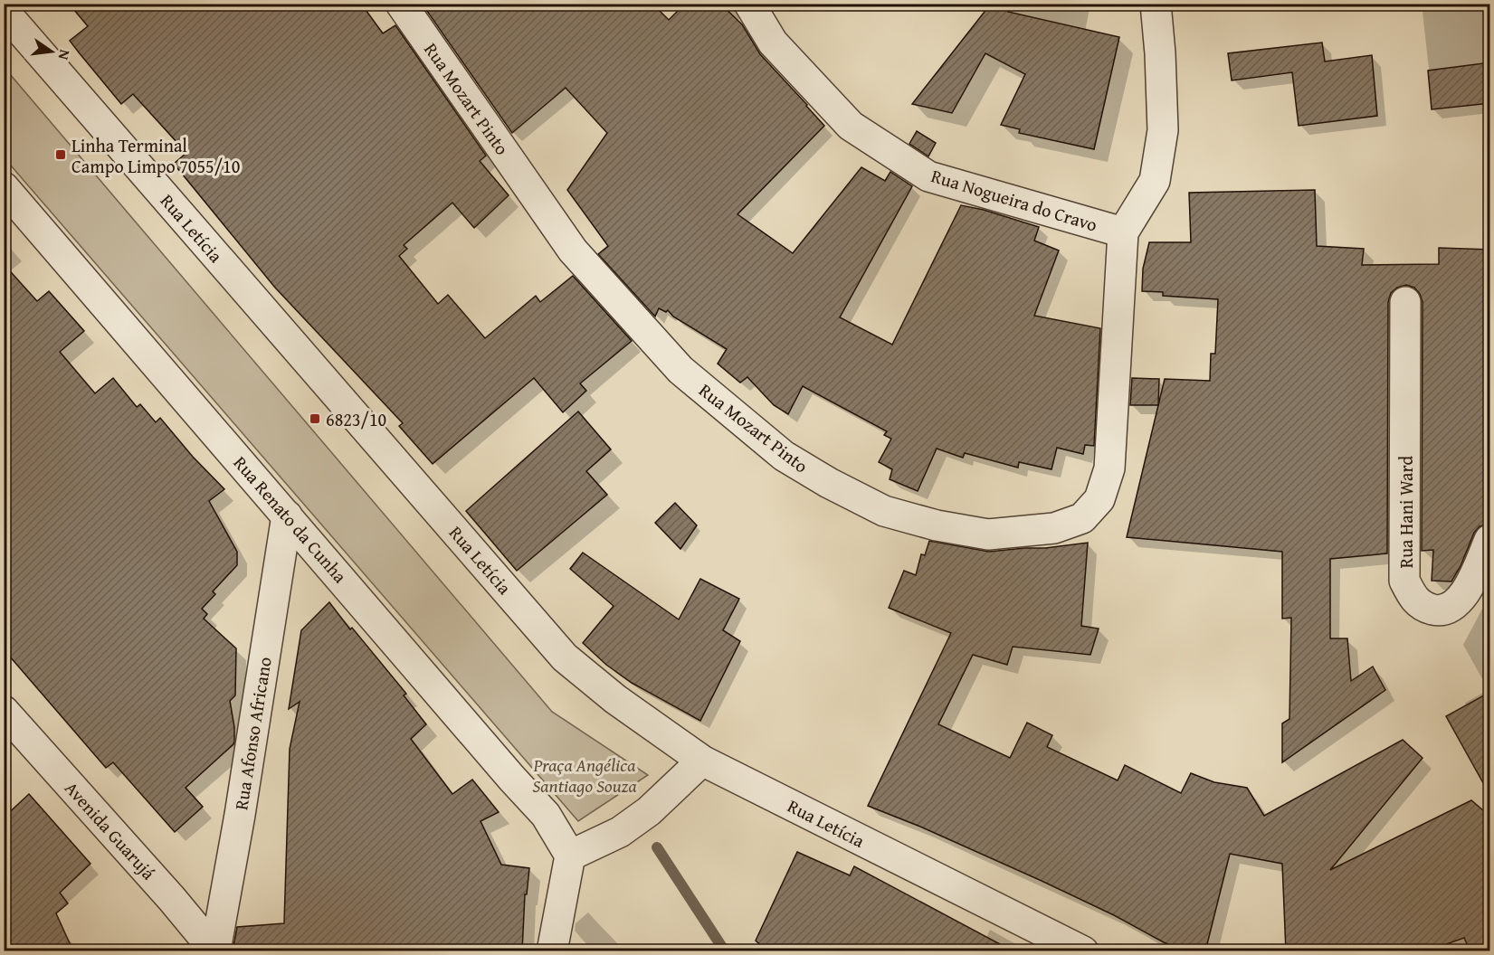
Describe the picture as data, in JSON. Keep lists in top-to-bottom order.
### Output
{
  "streets": {
    "street": [
      "Rua Mozart Pinto",
      "Rua Nogueira do Cravo",
      "Rua Letícia",
      "Rua Hani Ward",
      "Rua Renato da Cunha",
      "Rua Afonso Africano",
      "Avenida Guarujá"
    ]
  },
  "crossings": [
    ["Rua Mozart Pinto", "Rua Nogueira do Cravo"],
    ["Rua Renato da Cunha", "Rua Afonso Africano"],
    ["Rua Afonso Africano", "Avenida Guarujá"]
  ],
  "parks": ["Praça Angélica Santiago Souza"],
  "places": {
    "transit": ["Linha Terminal Campo Limpo 7055/10", "6823/10"]
  },
  "north": "right"
}
